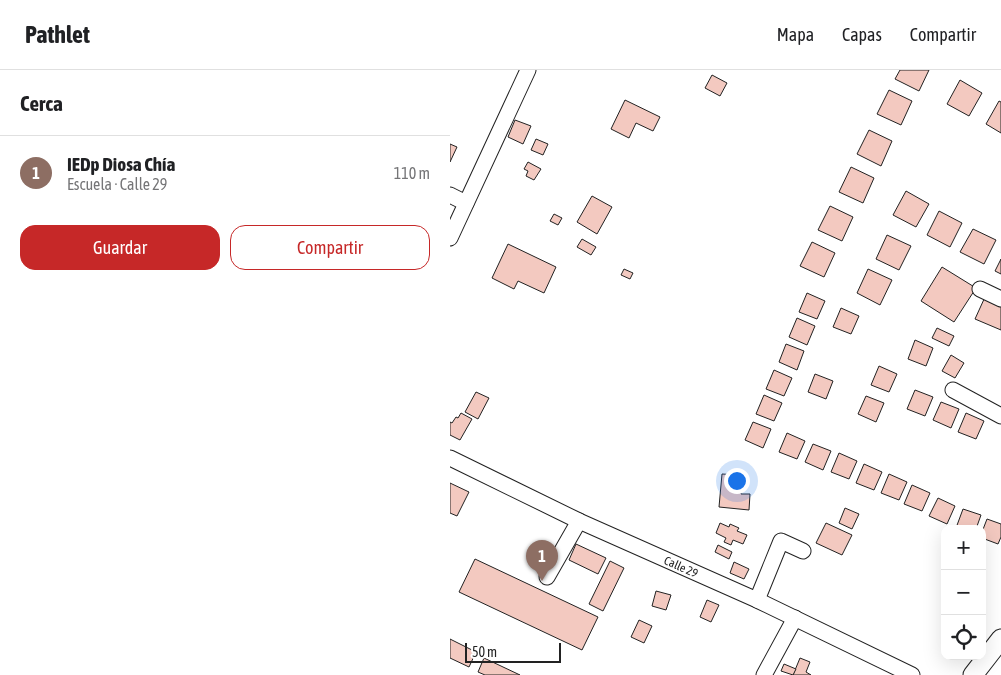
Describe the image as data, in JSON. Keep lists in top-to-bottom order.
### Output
{
  "streets": {
    "street": ["Calle 29"]
  },
  "scale_bar": "50 m",
  "page": {
    "header": "Pathlet",
    "nav": ["Mapa", "Capas", "Compartir"],
    "heading": "Cerca",
    "list": [
      {
        "mark": "1",
        "name": "IEDp Diosa Chía",
        "note": "Escuela · Calle 29",
        "value": "110 m"
      }
    ],
    "buttons": ["Guardar", "Compartir"],
    "map_buttons": ["+", "−"],
    "pins": "1",
    "scale": "50 m"
  }
}
